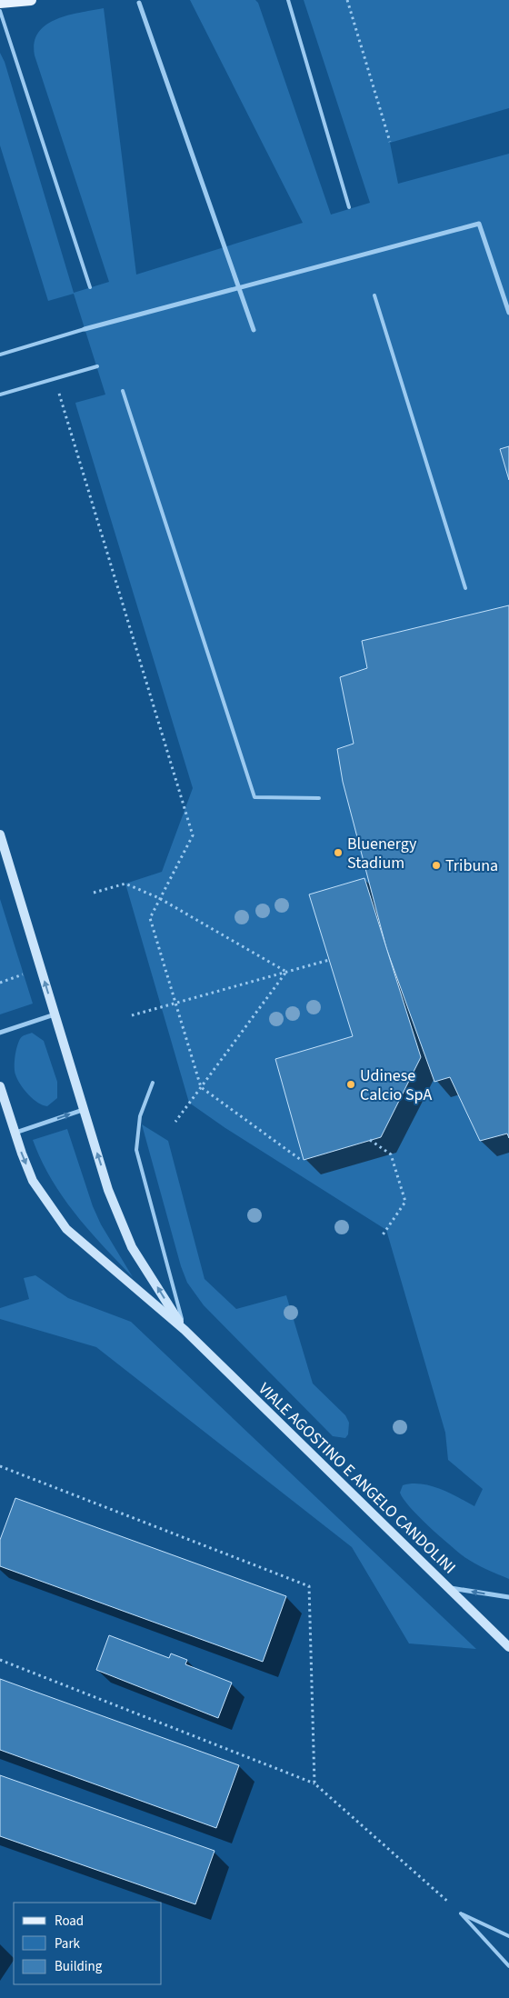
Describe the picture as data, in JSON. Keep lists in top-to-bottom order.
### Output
{
  "streets": {
    "street": ["VIALE AGOSTINO E ANGELO CANDOLINI"]
  },
  "places": ["Bluenergy Stadium", "Tribuna", "Udinese Calcio SpA"],
  "legend": ["Road", "Park", "Building"]
}
